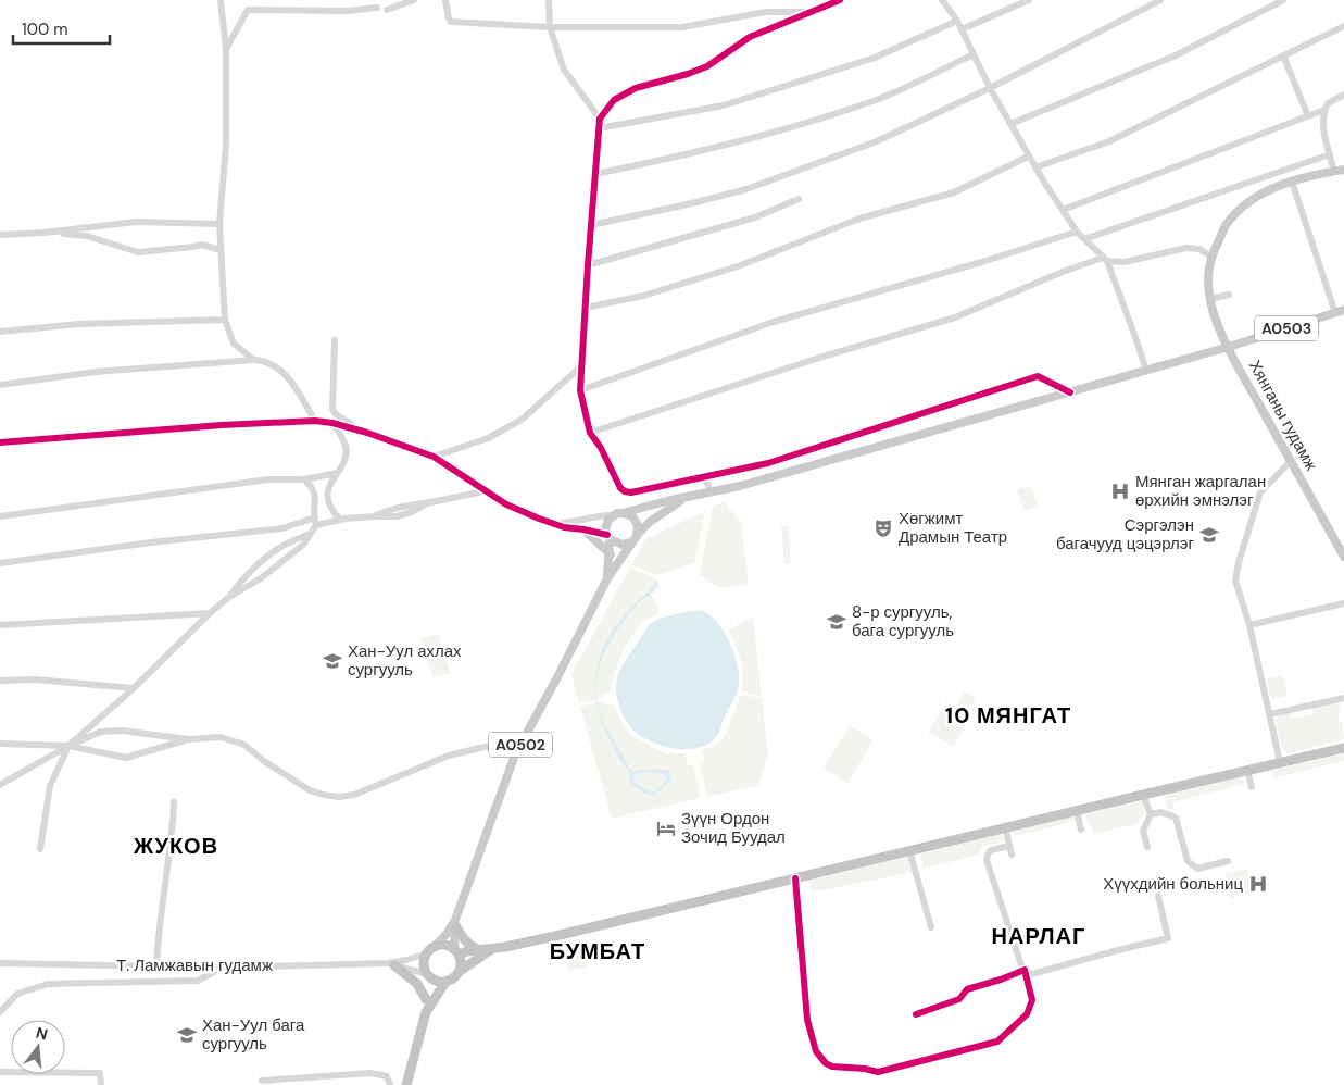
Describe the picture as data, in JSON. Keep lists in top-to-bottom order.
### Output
{
  "streets": {
    "highway": ["A0502"],
    "main road": ["A0503", "Хянганы гудамж"],
    "street": ["Т. Ламжавын гудамж"]
  },
  "crossings": [
    ["A0503", "Хянганы гудамж"],
    ["A0503", "A0502"],
    ["A0502", "Т. Ламжавын гудамж"]
  ],
  "districts": [
    "10 МЯНГАТ",
    "ЖУКОВ",
    "НАРЛАГ",
    "БУМБАТ"
  ],
  "places": {
    "hospital": ["Мянган жаргалан өрхийн эмнэлэг", "Хүүхдийн больниц"],
    "theatre": ["Хөгжимт Драмын Театр"],
    "school or university": [
      "Сэргэлэн багачууд цэцэрлэг",
      "8-р сургууль, бага сургууль",
      "Хан-Уул ахлах сургууль",
      "Хан-Уул бага сургууль"
    ],
    "hotel": ["Зүүн Ордон Зочид Буудал"]
  },
  "scale_bar": "100 m",
  "north": "top"
}
